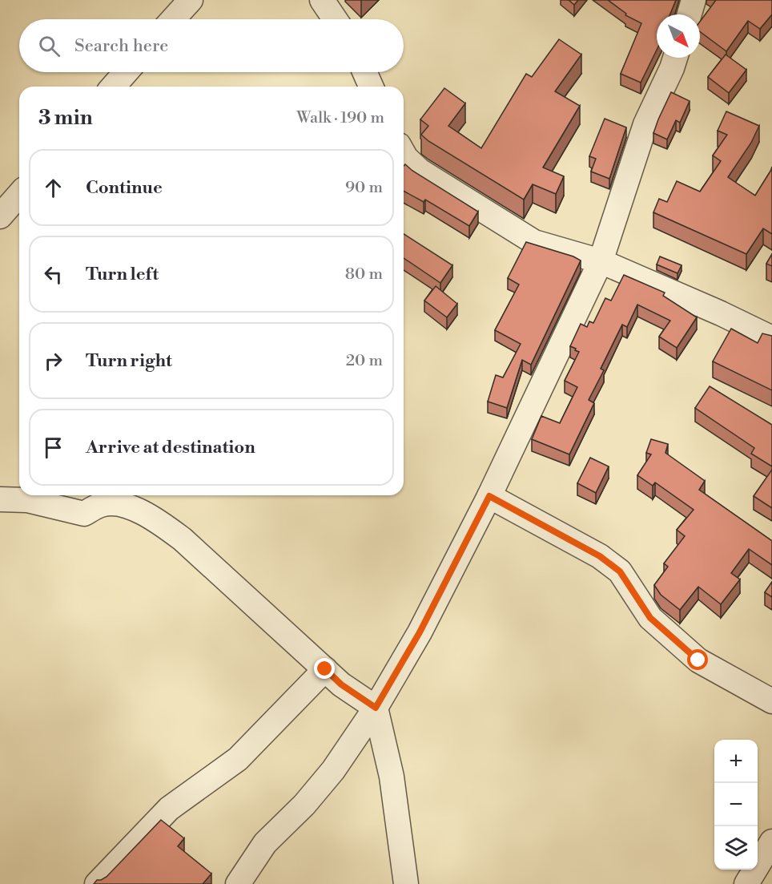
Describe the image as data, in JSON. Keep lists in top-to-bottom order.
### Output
{
  "north": "bottom right",
  "page": {
    "search": "Search here",
    "heading": ["3 min", "Walk · 190 m"],
    "list": [
      ["Continue", "90 m"],
      ["Turn left", "80 m"],
      ["Turn right", "20 m"],
      "Arrive at destination"
    ],
    "map_buttons": ["+", "−"]
  }
}
